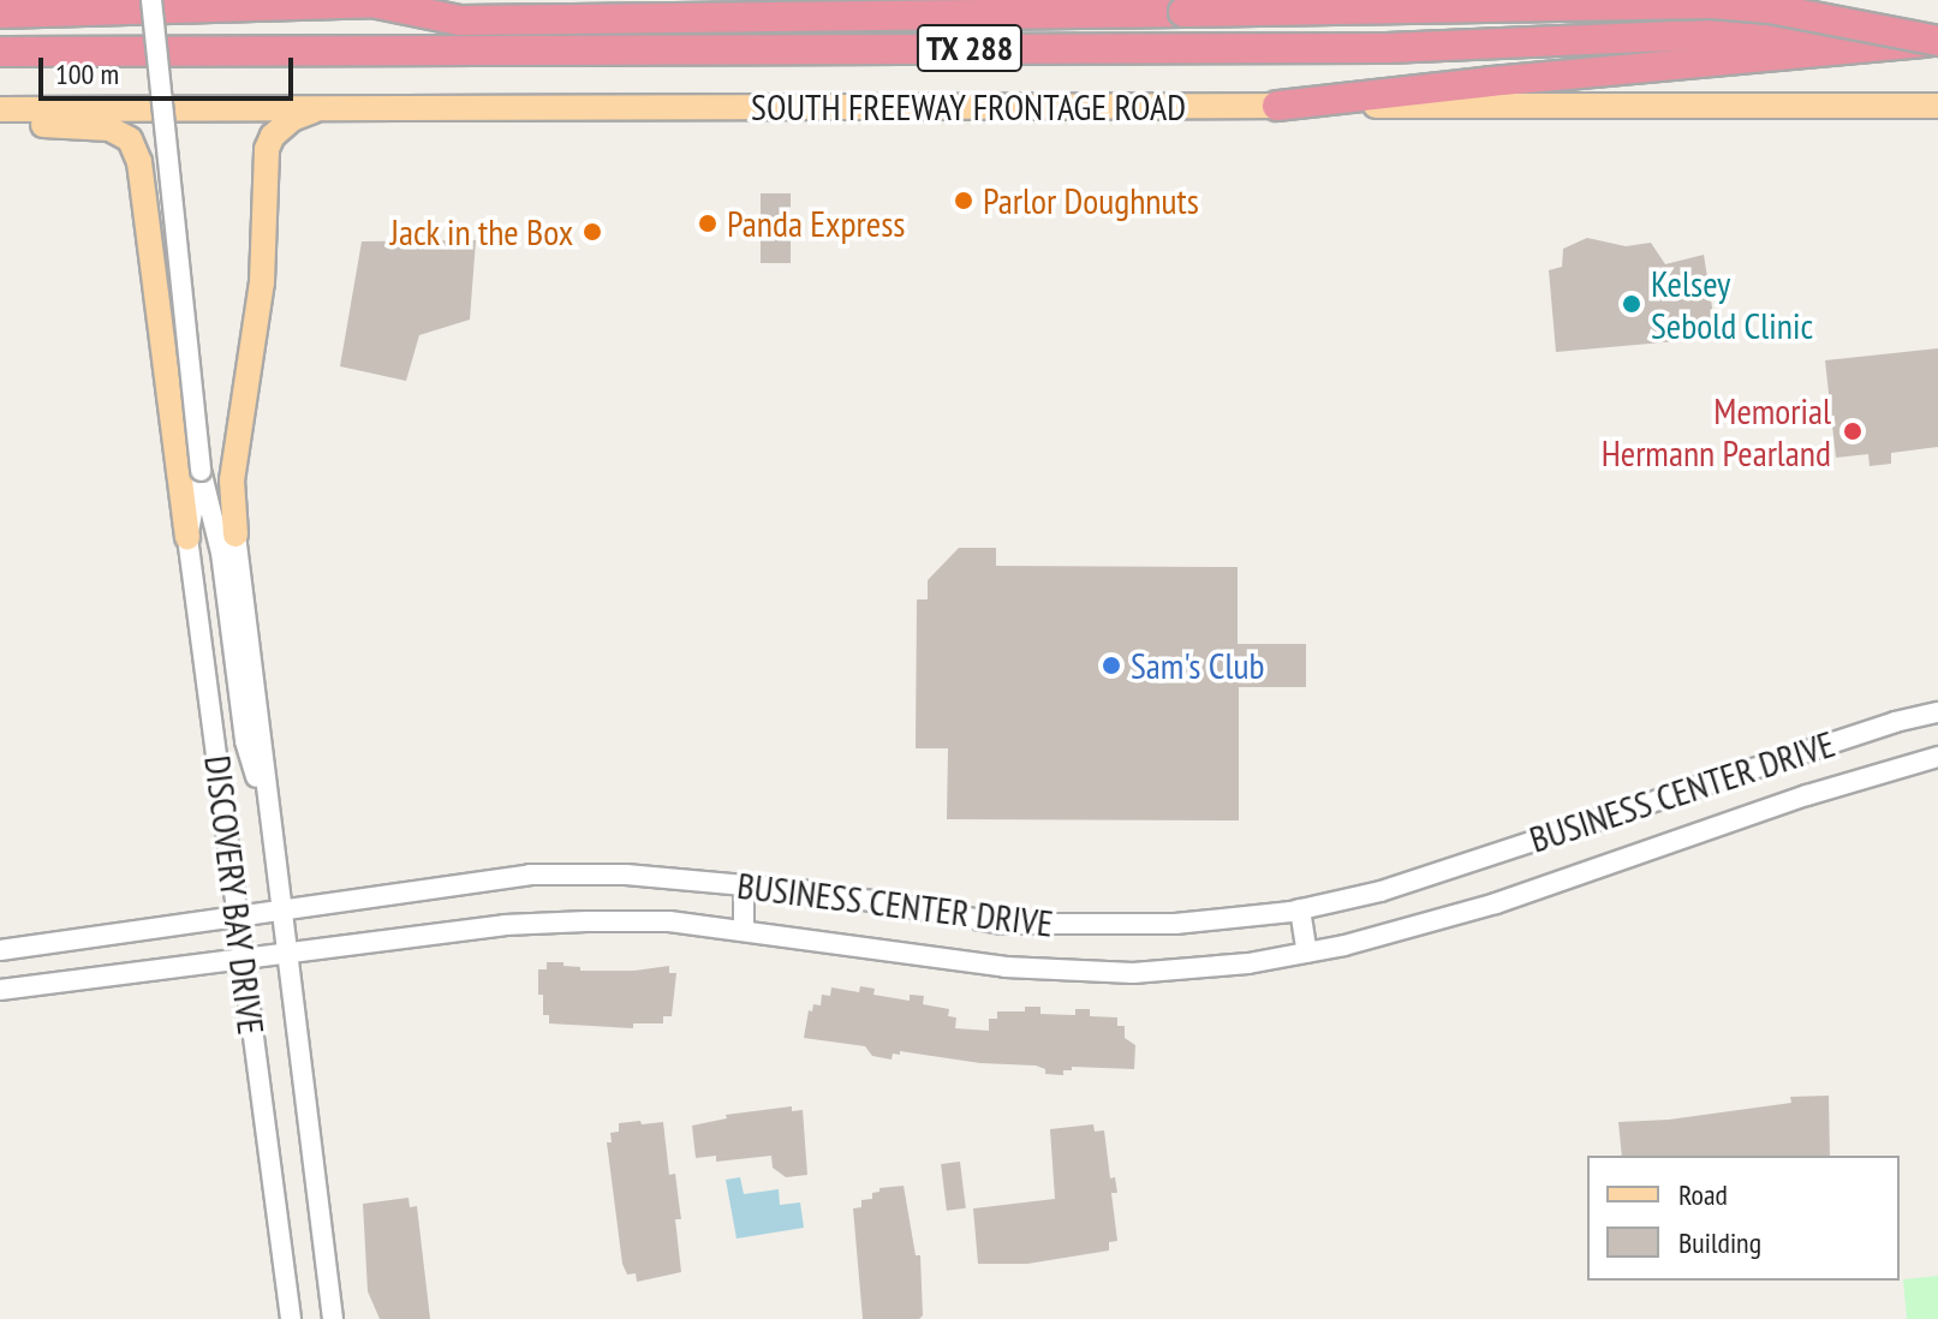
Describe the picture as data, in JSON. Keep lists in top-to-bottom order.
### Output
{
  "streets": {
    "highway": ["TX 288"],
    "main road": ["SOUTH FREEWAY FRONTAGE ROAD"],
    "street": ["BUSINESS CENTER DRIVE", "DISCOVERY BAY DRIVE"]
  },
  "crossings": [
    ["BUSINESS CENTER DRIVE", "DISCOVERY BAY DRIVE"]
  ],
  "places": [
    "Parlor Doughnuts",
    "Panda Express",
    "Jack in the Box",
    "Kelsey Sebold Clinic",
    "Memorial Hermann Pearland",
    "Sam's Club"
  ],
  "legend": ["Road", "Building"],
  "scale_bar": "100 m"
}
